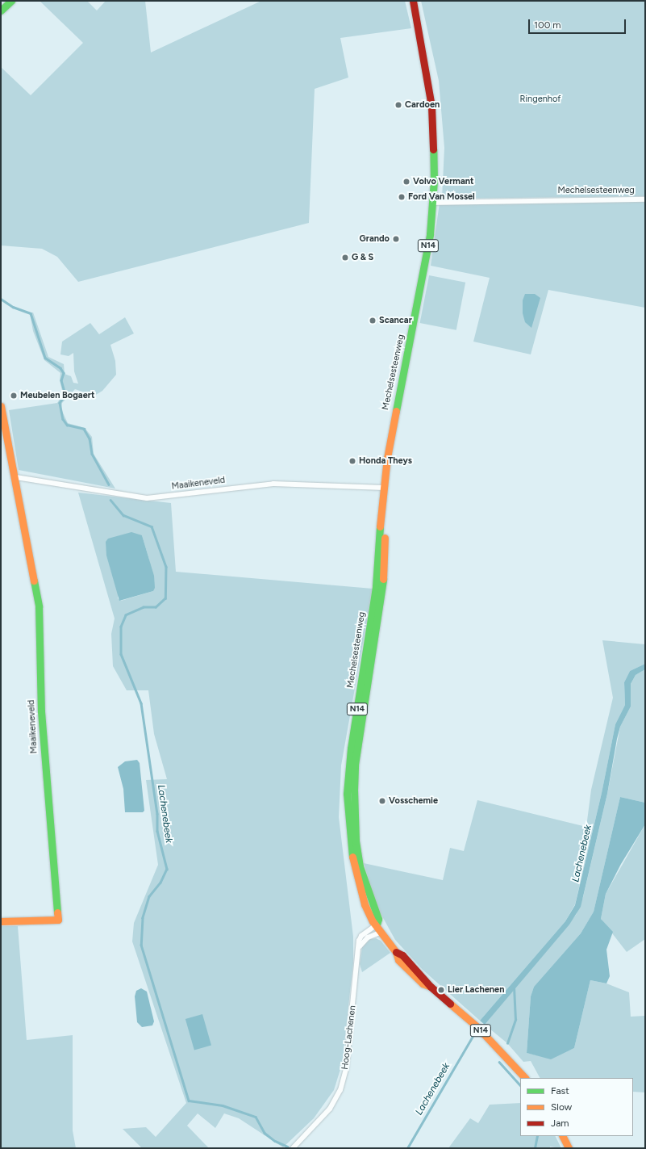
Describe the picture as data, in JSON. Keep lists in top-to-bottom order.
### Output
{
  "streets": {
    "main road": ["Mechelsesteenweg", "N14", "Maaikeneveld"],
    "street": ["Hoog-Lachenen"]
  },
  "crossings": [
    ["Mechelsesteenweg", "Maaikeneveld"],
    ["Mechelsesteenweg", "Hoog-Lachenen"]
  ],
  "water": ["Lachenebeek"],
  "parks": ["Ringenhof"],
  "places": [
    "Cardoen",
    "Volvo Vermant",
    "Ford Van Mossel",
    "Grando",
    "G & S",
    "Scancar",
    "Meubelen Bogaert",
    "Honda Theys",
    "Vosschemie",
    "Lier Lachenen"
  ],
  "legend": ["Fast", "Slow", "Jam"],
  "scale_bar": "100 m"
}
